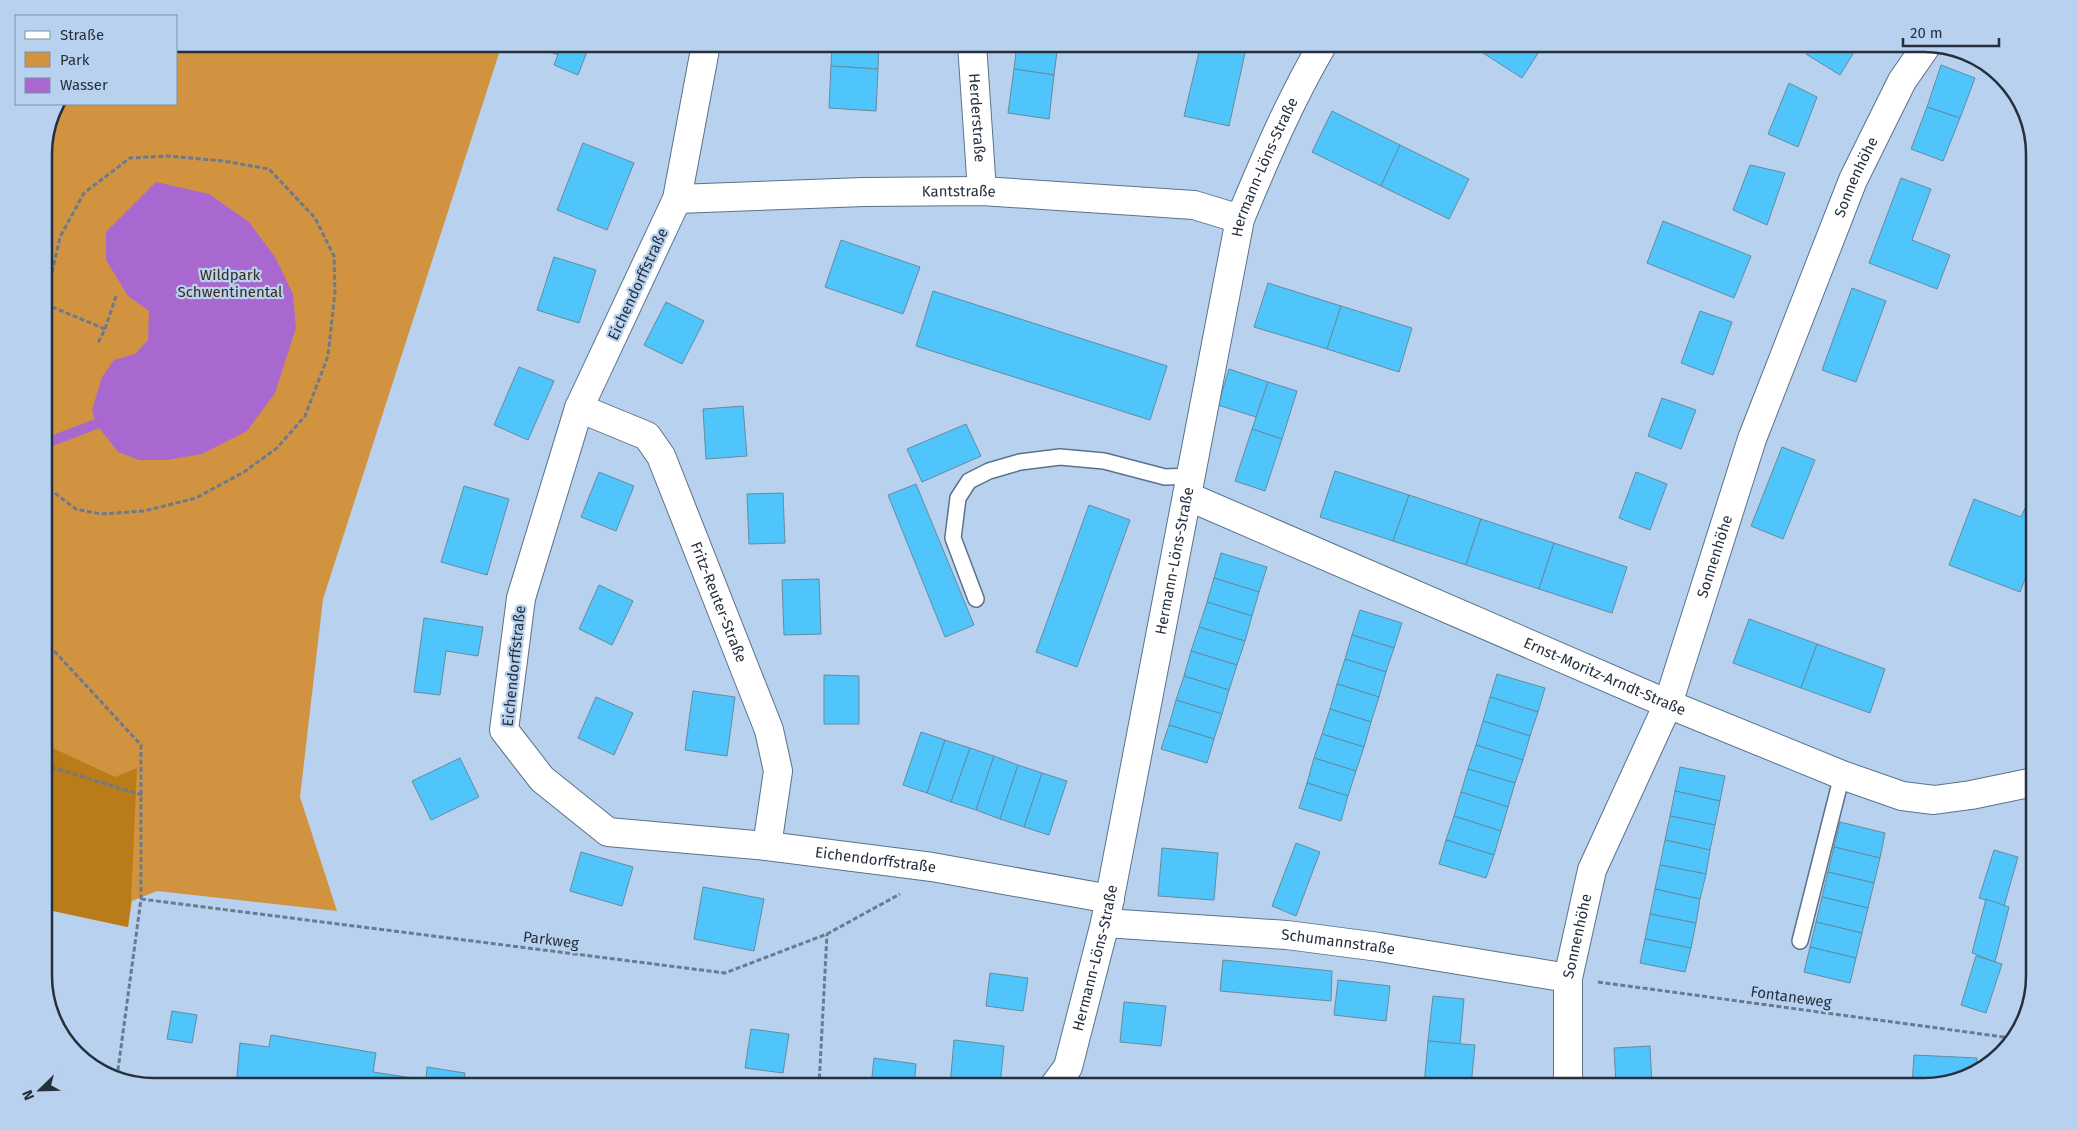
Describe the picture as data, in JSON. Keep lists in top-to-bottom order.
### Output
{
  "streets": {
    "street": [
      "Herderstraße",
      "Hermann-Löns-Straße",
      "Sonnenhöhe",
      "Kantstraße",
      "Eichendorffstraße",
      "Fritz-Reuter-Straße",
      "Ernst-Moritz-Arndt-Straße",
      "Schumannstraße"
    ],
    "path": ["Parkweg", "Fontaneweg"]
  },
  "crossings": [
    ["Herderstraße", "Kantstraße"],
    ["Hermann-Löns-Straße", "Kantstraße"],
    ["Hermann-Löns-Straße", "Eichendorffstraße"],
    ["Hermann-Löns-Straße", "Ernst-Moritz-Arndt-Straße"],
    ["Hermann-Löns-Straße", "Schumannstraße"],
    ["Sonnenhöhe", "Ernst-Moritz-Arndt-Straße"],
    ["Sonnenhöhe", "Schumannstraße"],
    ["Sonnenhöhe", "Fontaneweg"],
    ["Kantstraße", "Eichendorffstraße"],
    ["Eichendorffstraße", "Fritz-Reuter-Straße"],
    ["Eichendorffstraße", "Parkweg"],
    ["Eichendorffstraße", "Schumannstraße"],
    ["Schumannstraße", "Fontaneweg"]
  ],
  "parks": ["Wildpark Schwentinental"],
  "legend": ["Straße", "Park", "Wasser"],
  "scale_bar": "20 m",
  "north": "bottom left"
}
